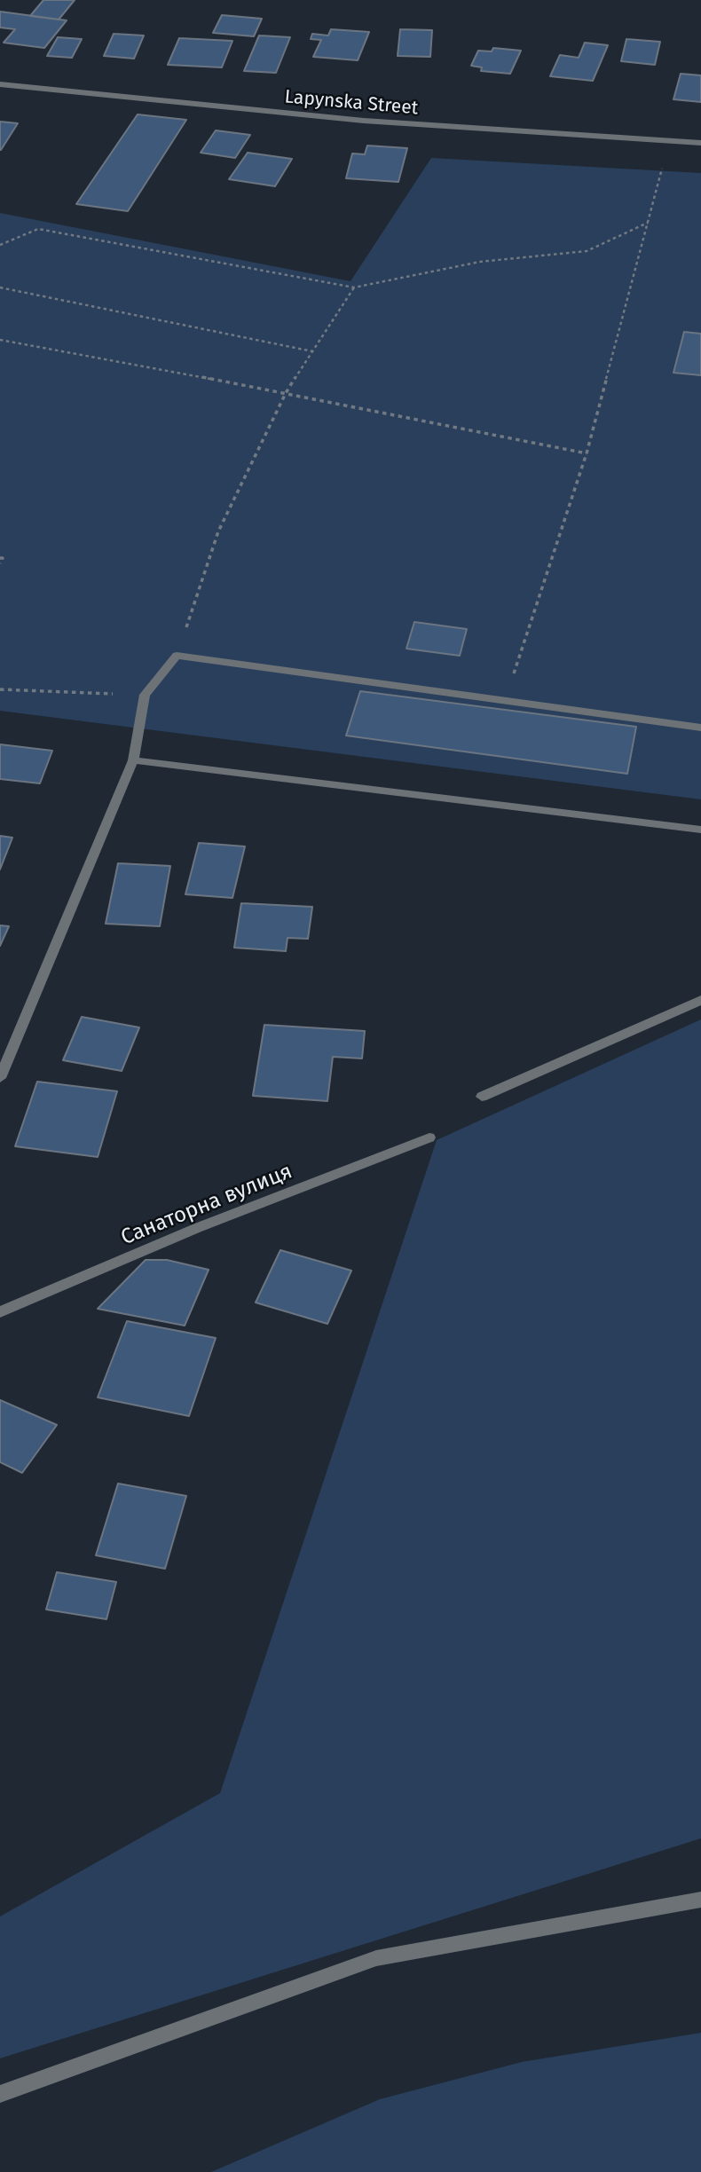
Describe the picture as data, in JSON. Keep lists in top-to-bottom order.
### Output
{
  "streets": {
    "street": ["Lapynska Street", "Санаторна вулиця"]
  }
}
